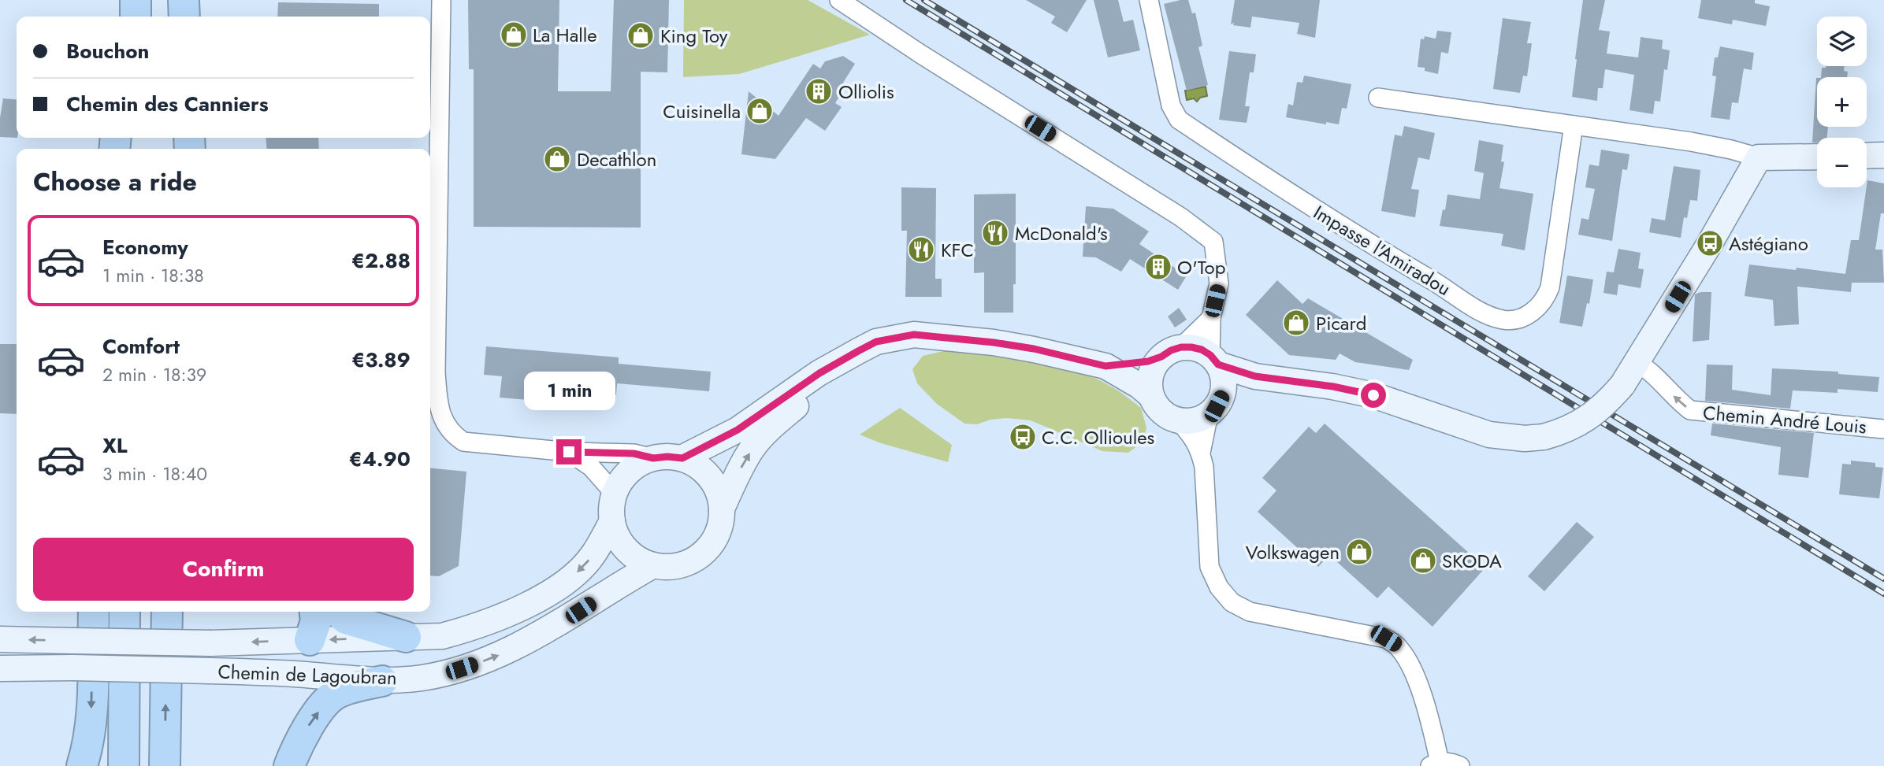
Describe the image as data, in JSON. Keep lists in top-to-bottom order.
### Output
{
  "streets": {
    "main road": ["Chemin de Lagoubran"],
    "street": ["Impasse l'Amiradou", "Chemin André Louis"]
  },
  "one_way": ["Chemin André Louis"],
  "places": {
    "shop": [
      "La Halle",
      "King Toy",
      "Cuisinella",
      "Decathlon",
      "Picard",
      "Volkswagen",
      "SKODA"
    ],
    "building": ["Olliolis", "O'Top"],
    "restaurant": ["McDonald's", "KFC"],
    "bus stop": ["Astégiano", "C.C. Ollioules"]
  },
  "page": {
    "map_buttons": ["+", "−"],
    "banner": ["Bouchon", "Chemin des Canniers"],
    "heading": "Choose a ride",
    "list": [
      {
        "name": "Economy",
        "note": "1 min · 18:38",
        "value": "€2.88"
      },
      {
        "name": "Comfort",
        "note": "2 min · 18:39",
        "value": "€3.89"
      },
      {
        "name": "XL",
        "note": "3 min · 18:40",
        "value": "€4.90"
      }
    ],
    "bubble": "1 min",
    "buttons": "Confirm"
  }
}
